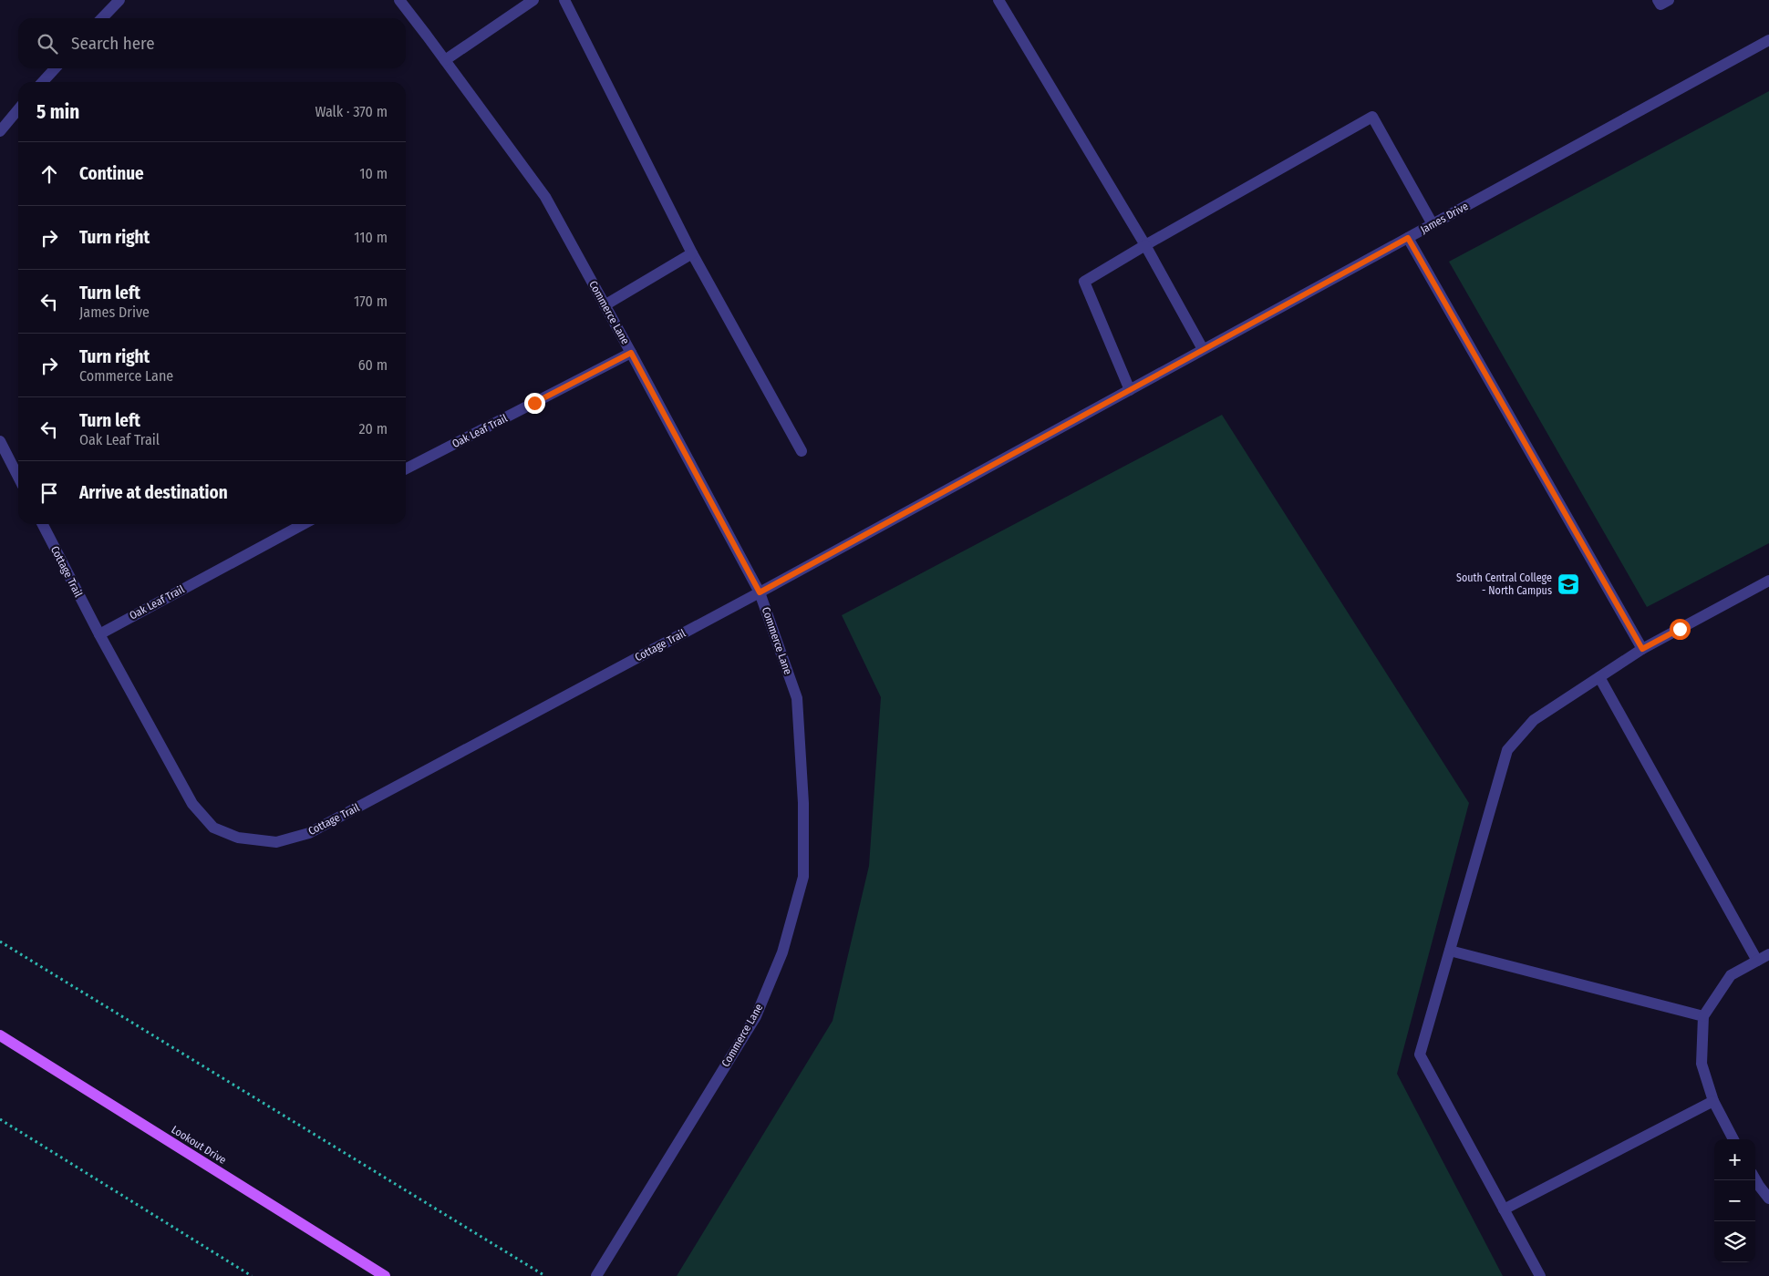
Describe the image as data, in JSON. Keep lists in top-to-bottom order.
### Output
{
  "streets": {
    "main road": ["Lookout Drive"],
    "street": [
      "James Drive",
      "Commerce Lane",
      "Oak Leaf Trail",
      "Cottage Trail"
    ]
  },
  "crossings": [
    ["James Drive", "Commerce Lane"],
    ["James Drive", "Cottage Trail"],
    ["Commerce Lane", "Oak Leaf Trail"],
    ["Commerce Lane", "Cottage Trail"],
    ["Oak Leaf Trail", "Cottage Trail"]
  ],
  "places": {
    "school or university": ["South Central College - North Campus"]
  },
  "page": {
    "search": "Search here",
    "heading": ["5 min", "Walk · 370 m"],
    "list": [
      ["Continue", "10 m"],
      ["Turn right", "110 m"],
      ["Turn left", "James Drive", "170 m"],
      ["Turn right", "Commerce Lane", "60 m"],
      ["Turn left", "Oak Leaf Trail", "20 m"],
      "Arrive at destination"
    ],
    "map_buttons": ["+", "−"]
  }
}
